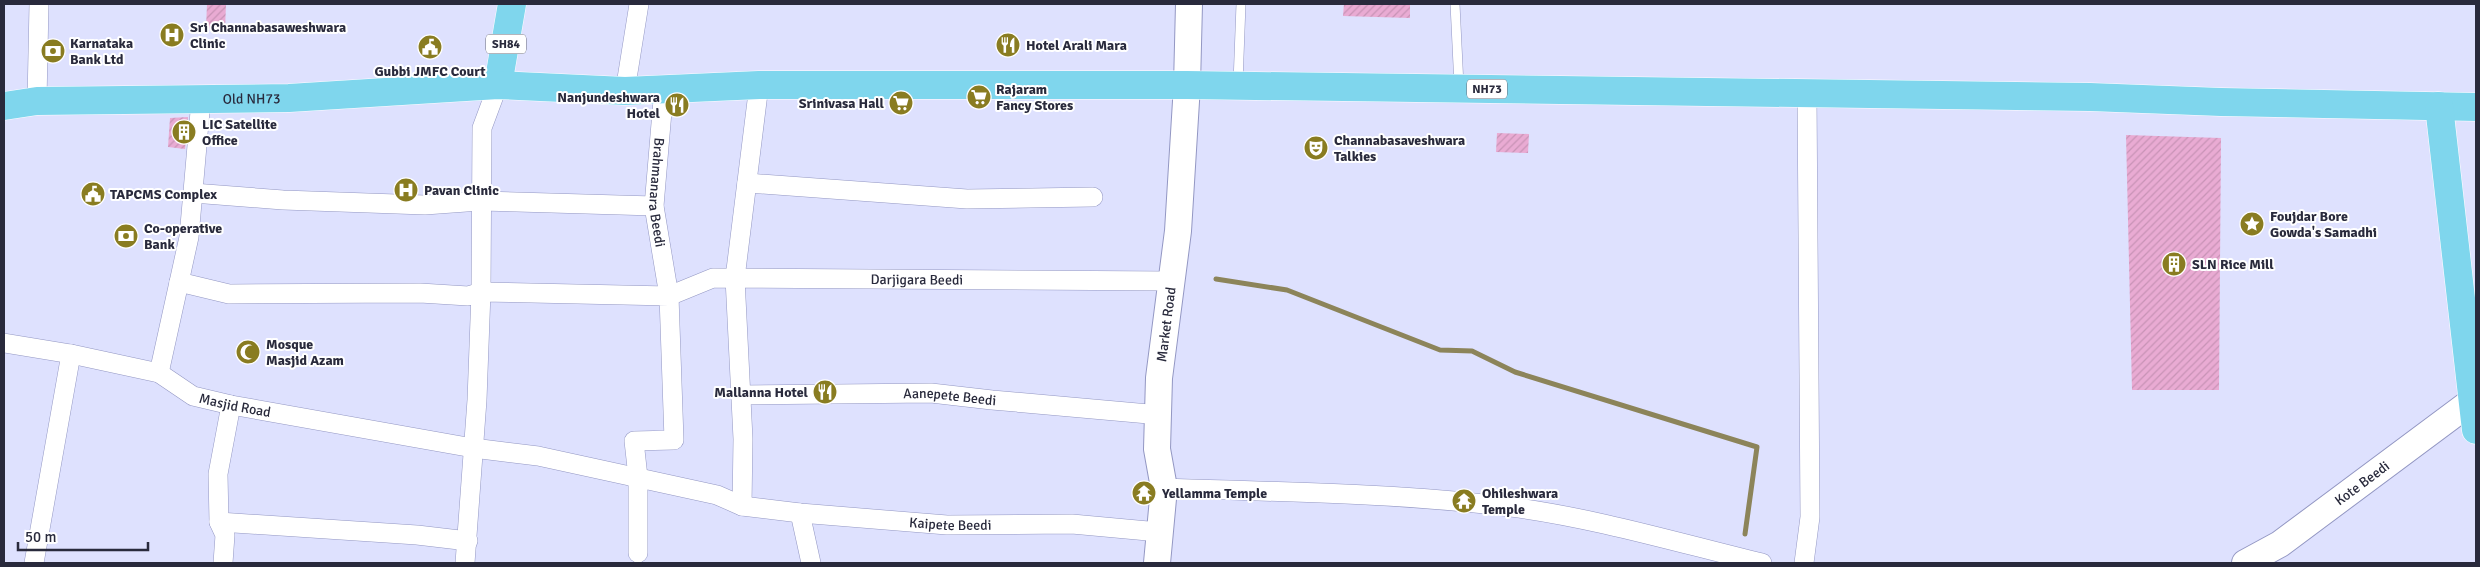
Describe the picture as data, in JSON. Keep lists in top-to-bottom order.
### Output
{
  "streets": {
    "main road": ["SH84", "NH73", "Old NH73"],
    "street": [
      "Brahmanara Beedi",
      "Darjigara Beedi",
      "Market Road",
      "Aanepete Beedi",
      "Masjid Road",
      "Kote Beedi",
      "Kaipete Beedi"
    ]
  },
  "crossings": [
    ["SH84", "NH73"],
    ["SH84", "Old NH73"],
    ["NH73", "Old NH73"],
    ["NH73", "Brahmanara Beedi"],
    ["NH73", "Market Road"],
    ["Brahmanara Beedi", "Darjigara Beedi"],
    ["Brahmanara Beedi", "Masjid Road"],
    ["Brahmanara Beedi", "Kaipete Beedi"],
    ["Darjigara Beedi", "Market Road"],
    ["Market Road", "Aanepete Beedi"],
    ["Market Road", "Kaipete Beedi"],
    ["Masjid Road", "Kaipete Beedi"]
  ],
  "places": {
    "hospital": ["Sri Channabasaweshwara Clinic", "Pavan Clinic"],
    "restaurant": ["Hotel Arali Mara", "Nanjundeshwara Hotel", "Mallanna Hotel"],
    "public building": ["Gubbi JMFC Court", "TAPCMS Complex"],
    "bank": ["Karnataka Bank Ltd", "Co-operative Bank"],
    "supermarket": ["Rajaram Fancy Stores", "Srinivasa Hall"],
    "building": ["LIC Satellite Office", "SLN Rice Mill"],
    "theatre": ["Channabasaveshwara Talkies"],
    "place": ["Foujdar Bore Gowda's Samadhi"],
    "mosque": ["Mosque Masjid Azam"],
    "temple": ["Yellamma Temple", "Ohileshwara Temple"]
  },
  "scale_bar": "50 m"
}
